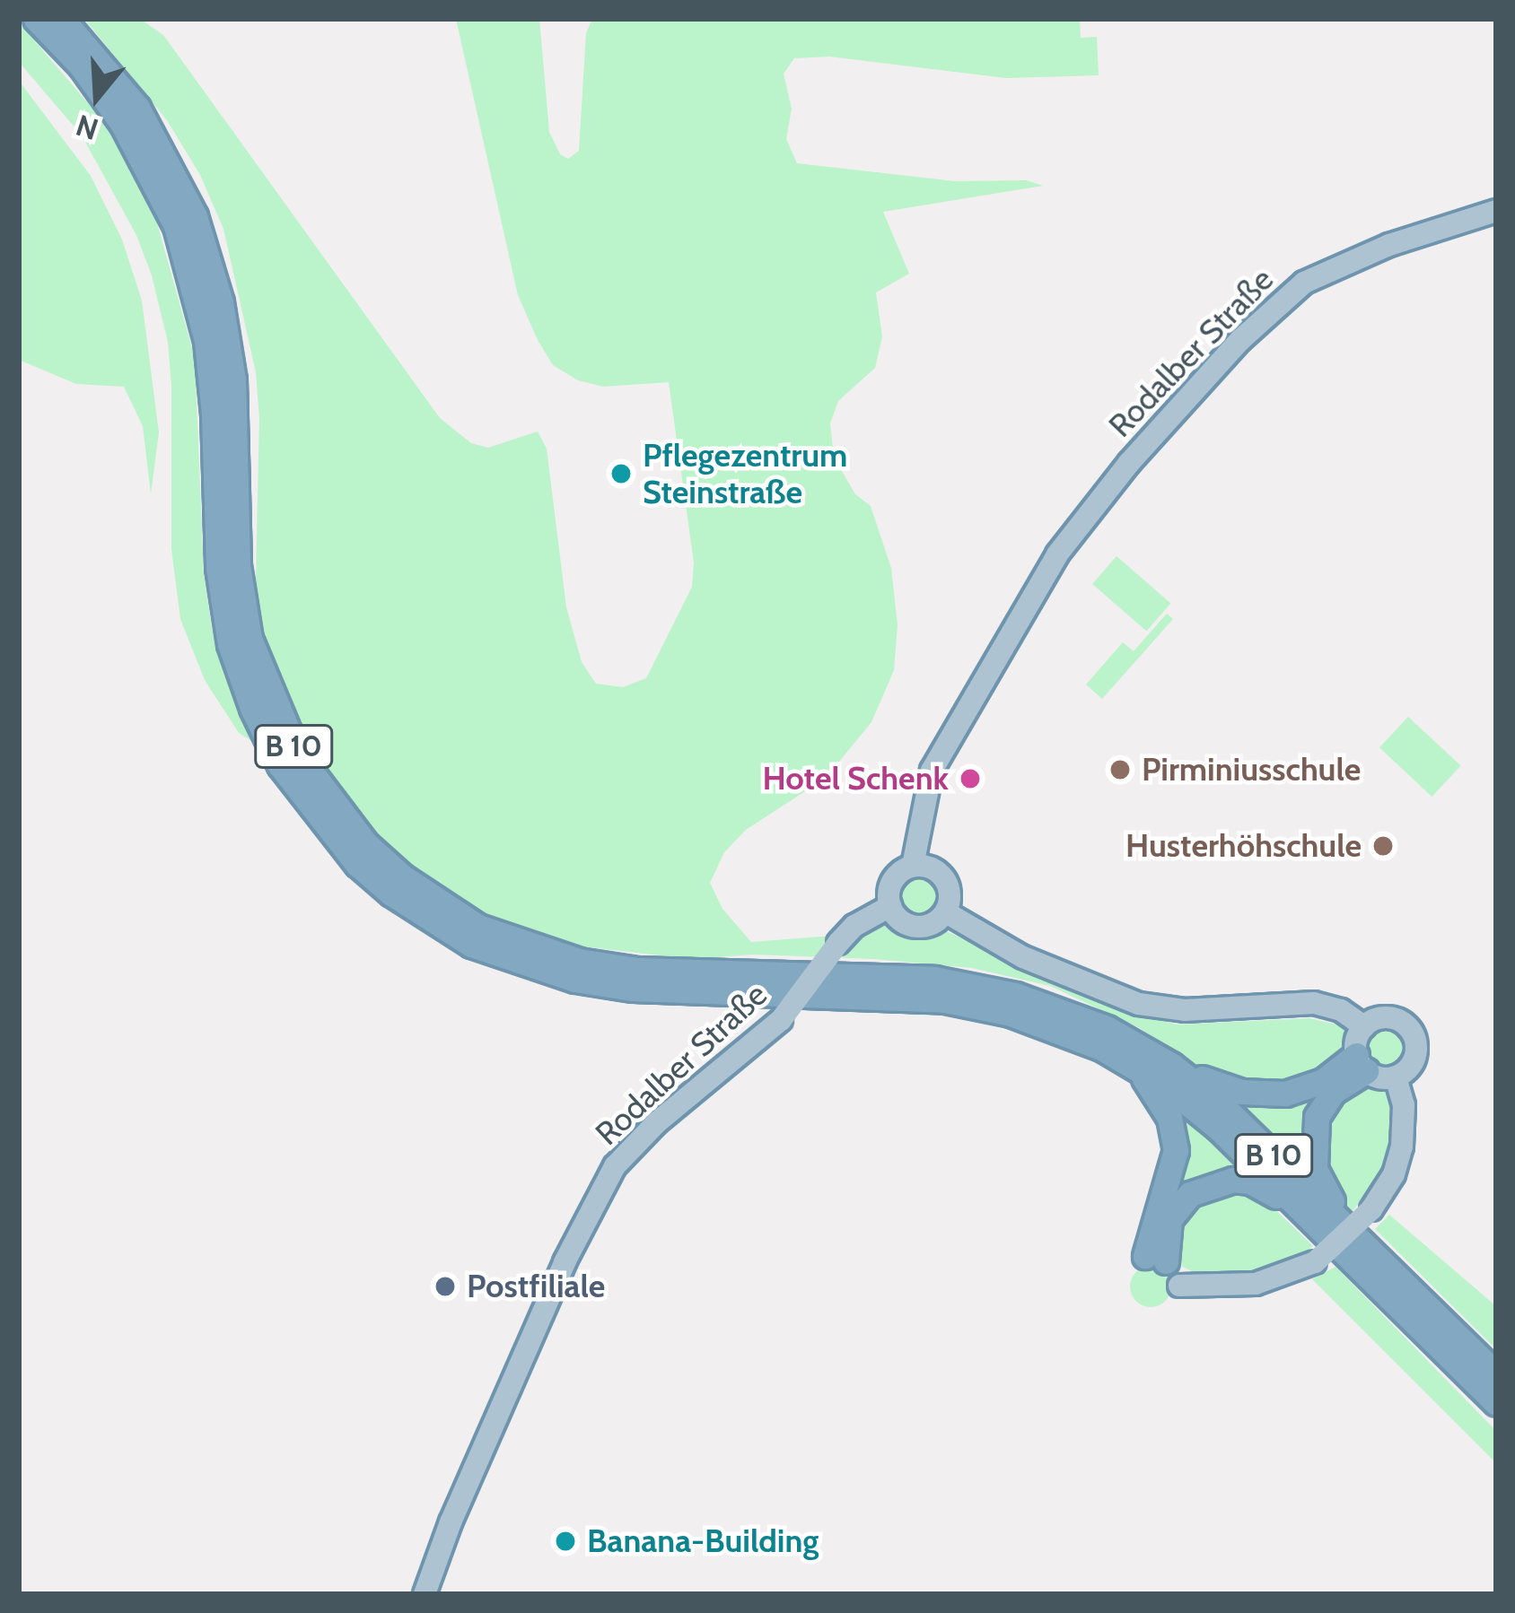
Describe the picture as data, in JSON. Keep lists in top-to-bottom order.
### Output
{
  "streets": {
    "highway": ["B 10"],
    "main road": ["Rodalber Straße"]
  },
  "places": [
    "Pflegezentrum Steinstraße",
    "Pirminiusschule",
    "Hotel Schenk",
    "Husterhöhschule",
    "Postfiliale",
    "Banana-Building"
  ],
  "north": "bottom"
}
